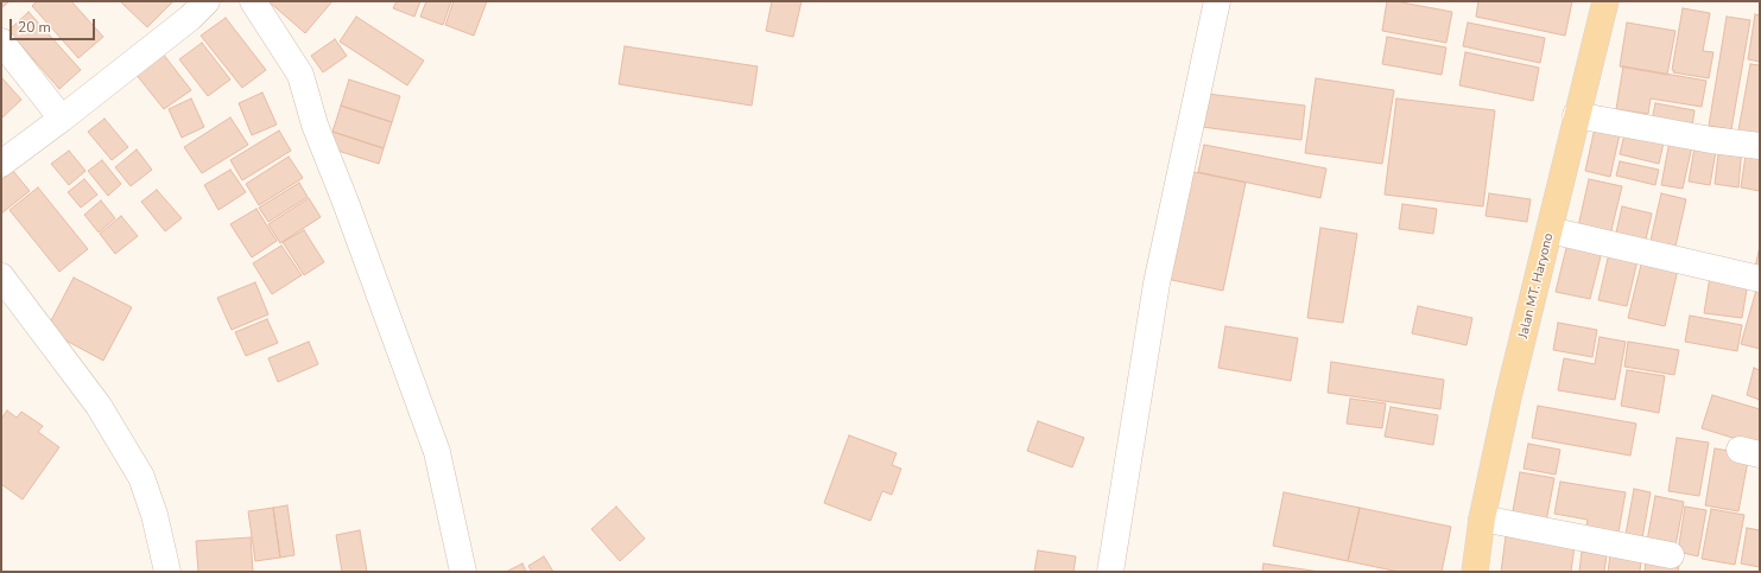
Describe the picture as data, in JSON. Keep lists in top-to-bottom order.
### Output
{
  "streets": {
    "main road": ["Jalan MT. Haryono"]
  },
  "scale_bar": "20 m"
}
